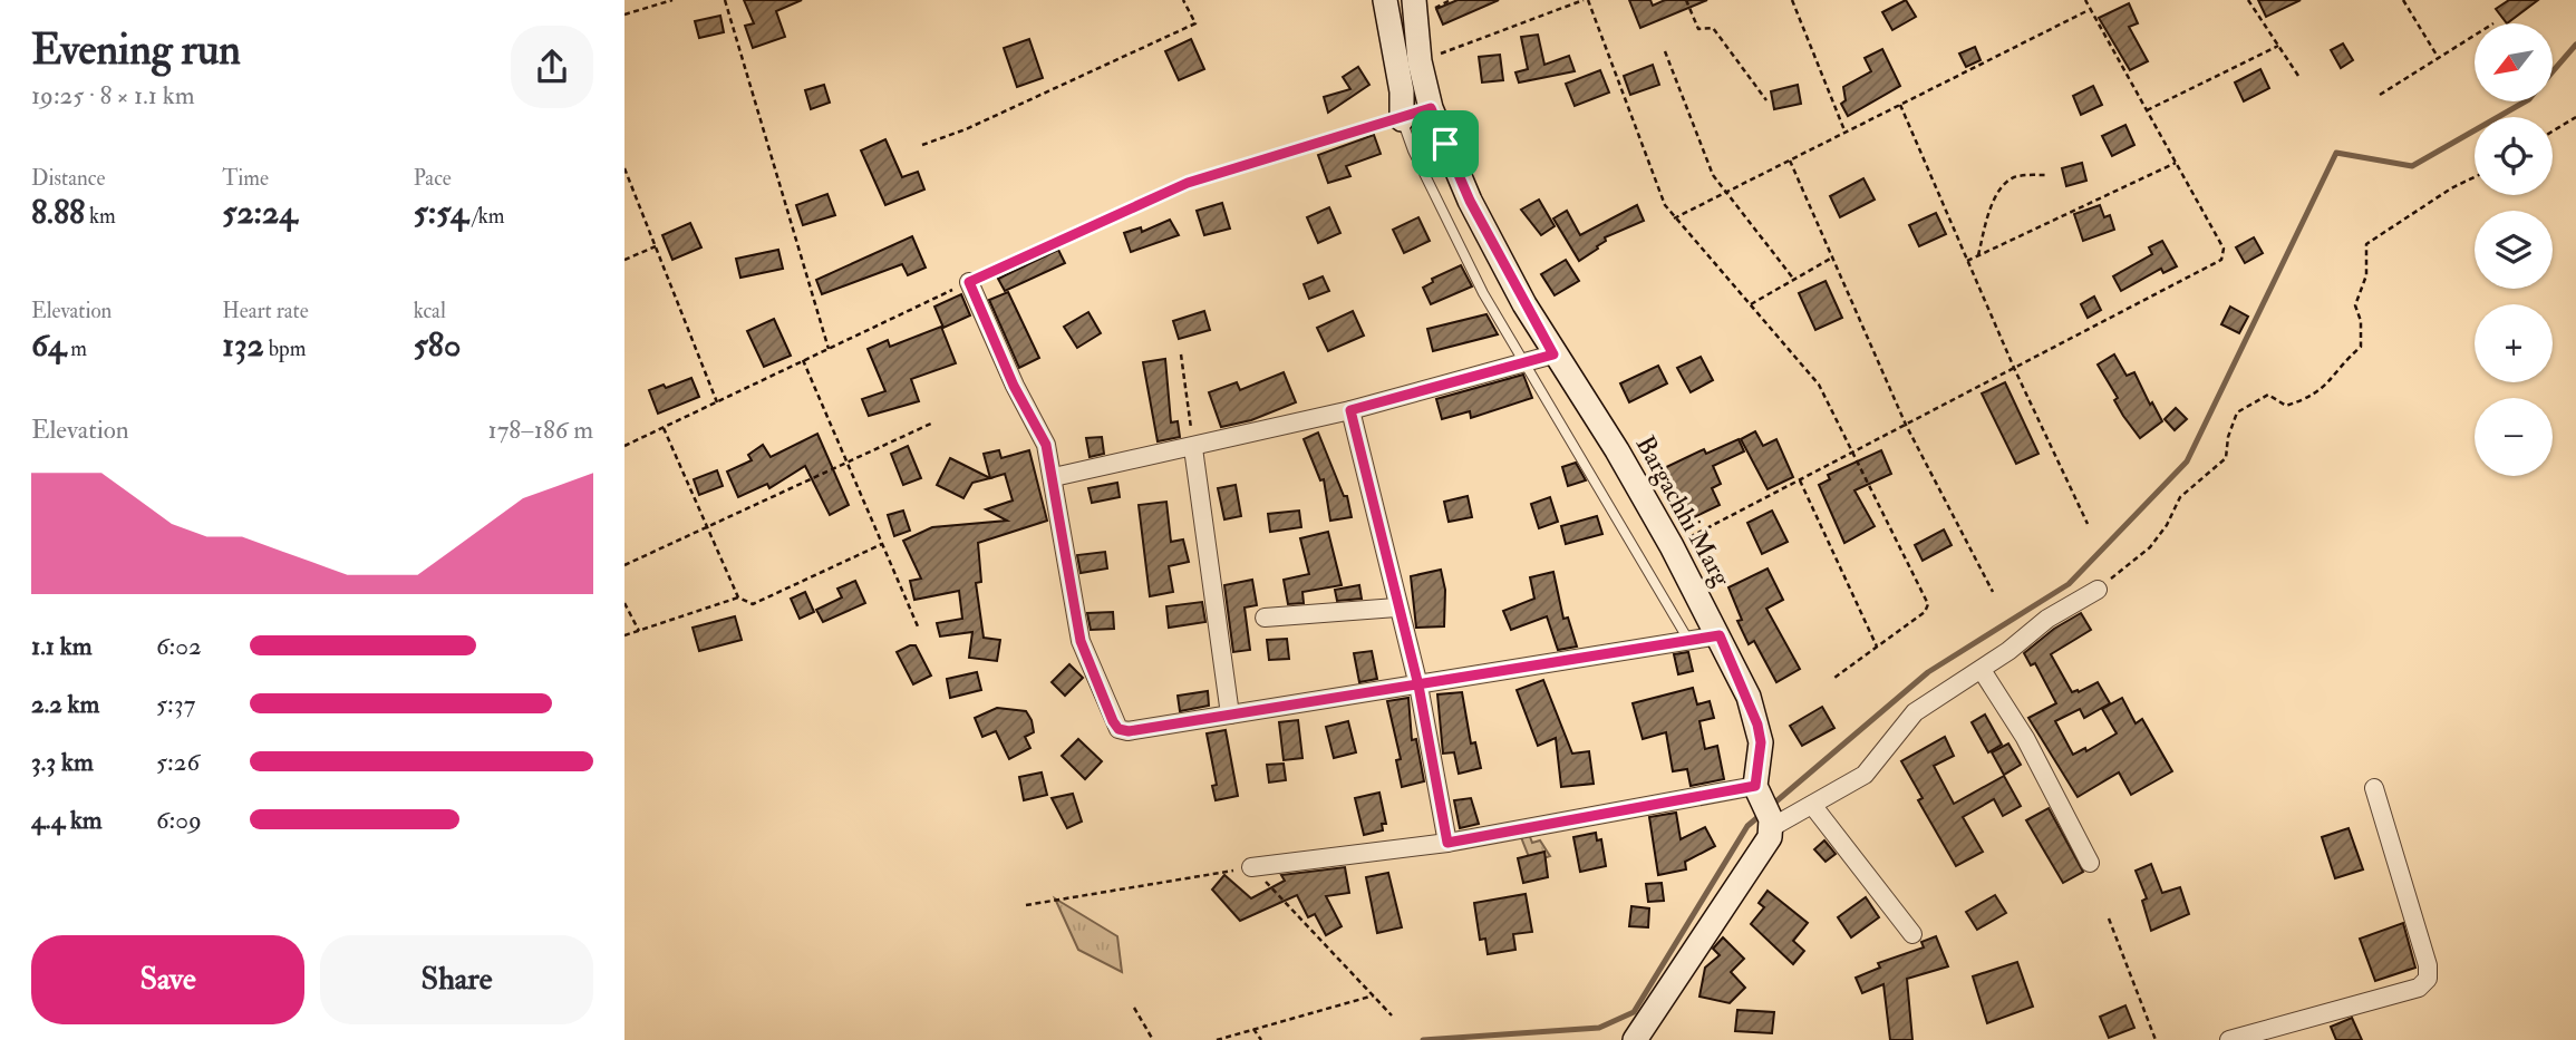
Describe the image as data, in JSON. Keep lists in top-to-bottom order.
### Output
{
  "streets": {
    "street": ["Bargachhi Marg"]
  },
  "north": "bottom left",
  "page": {
    "heading": ["Evening run", "19:25 · 8 × 1.1 km"],
    "map_buttons": ["+", "−"],
    "stats": [
      ["Distance", "8.88 km"],
      ["Time", "52:24"],
      ["Pace", "5:54 /km"],
      ["Elevation", "64 m"],
      ["Heart rate", "132 bpm"],
      ["kcal", "580"]
    ],
    "chart": ["Elevation", "178–186 m"],
    "list": [
      {
        "name": "1.1 km",
        "note": "6:02"
      },
      {
        "name": "2.2 km",
        "note": "5:37"
      },
      {
        "name": "3.3 km",
        "note": "5:26"
      },
      {
        "name": "4.4 km",
        "note": "6:09"
      }
    ],
    "buttons": ["Save", "Share"]
  }
}
